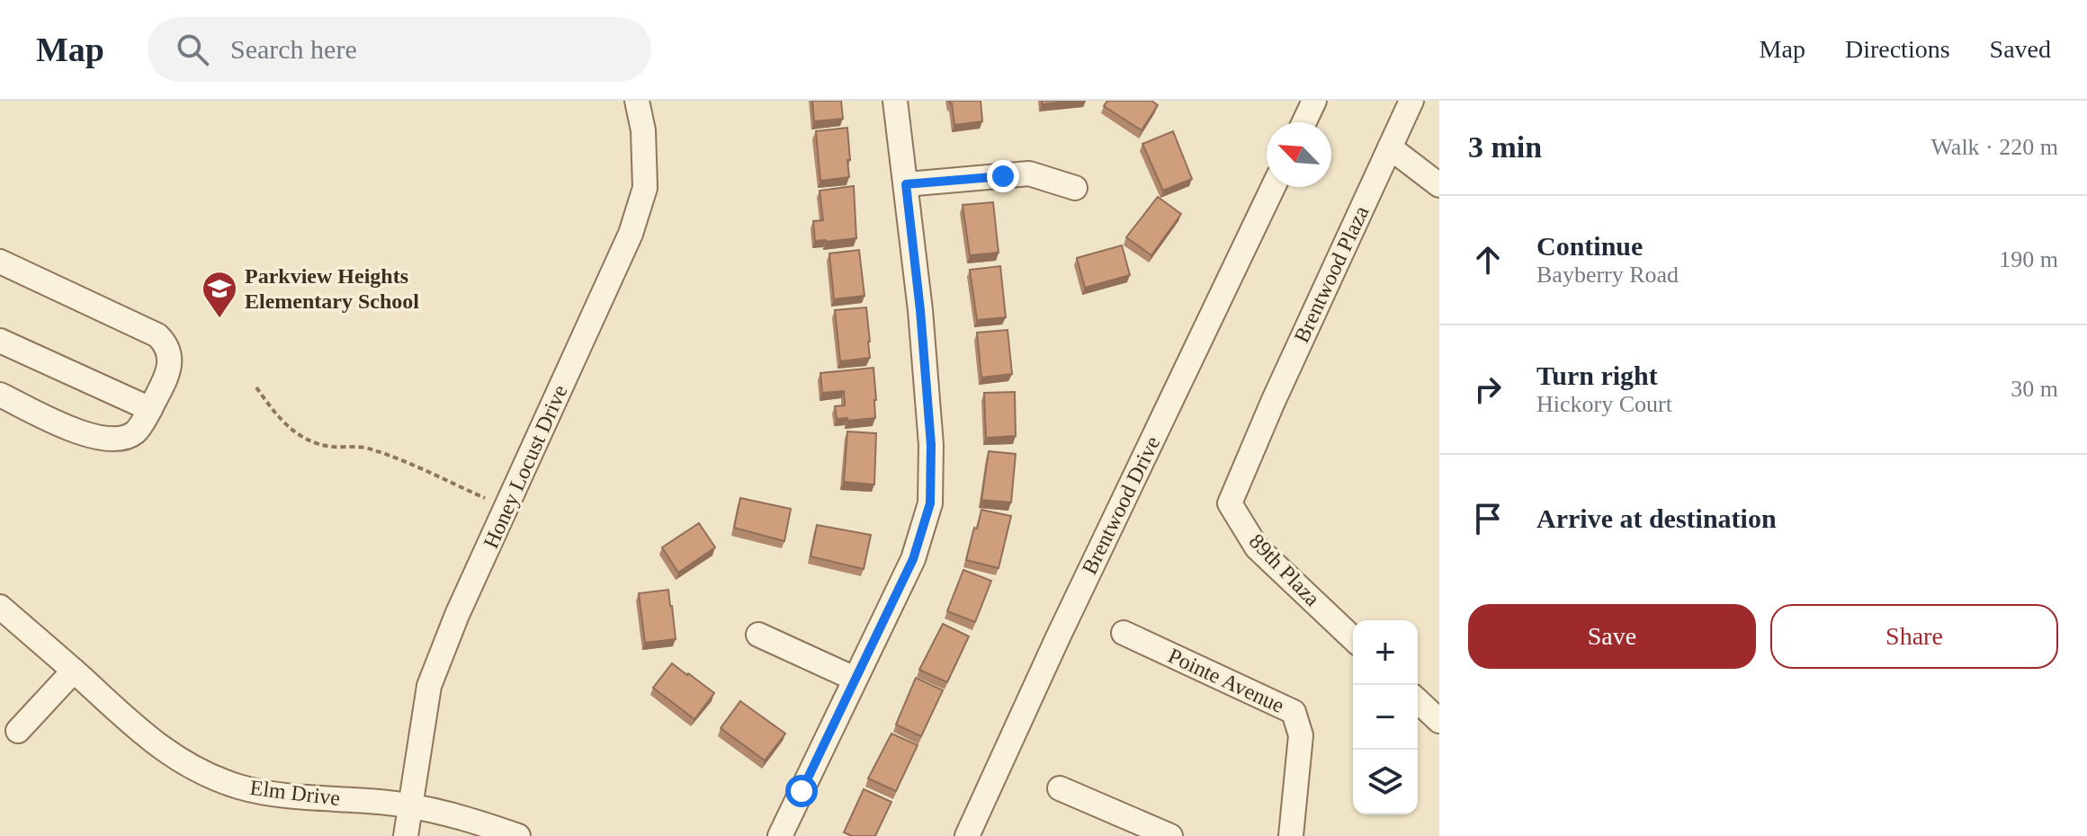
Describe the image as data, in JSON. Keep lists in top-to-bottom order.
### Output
{
  "streets": {
    "street": [
      "Brentwood Plaza",
      "Honey Locust Drive",
      "Brentwood Drive",
      "89th Plaza",
      "Pointe Avenue",
      "Elm Drive"
    ]
  },
  "crossings": [
    ["Brentwood Plaza", "89th Plaza"],
    ["Honey Locust Drive", "Elm Drive"]
  ],
  "places": {
    "school or university": ["Parkview Heights Elementary School"]
  },
  "north": "top left",
  "page": {
    "header": "Map",
    "search": "Search here",
    "nav": ["Map", "Directions", "Saved"],
    "heading": ["3 min", "Walk · 220 m"],
    "list": [
      ["Continue", "Bayberry Road", "190 m"],
      ["Turn right", "Hickory Court", "30 m"],
      "Arrive at destination"
    ],
    "buttons": ["Save", "Share"],
    "map_buttons": ["+", "−"]
  }
}
